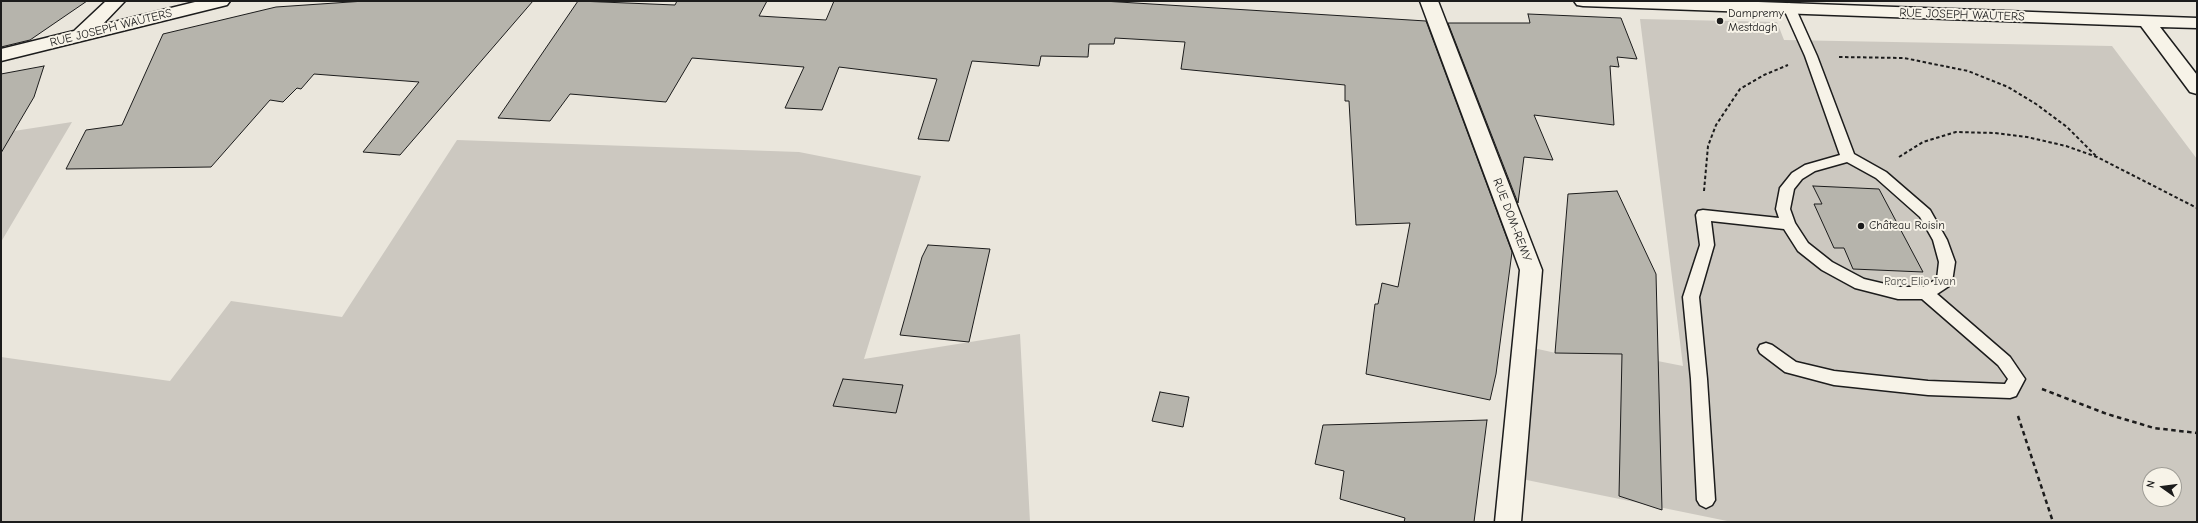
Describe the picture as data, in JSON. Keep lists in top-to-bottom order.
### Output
{
  "streets": {
    "street": ["RUE JOSEPH WAUTERS", "RUE DOM-REMY"]
  },
  "parks": ["Parc Elio Ivan"],
  "places": ["Dampremy Mestdagh", "Château Roisin"],
  "north": "left"
}
